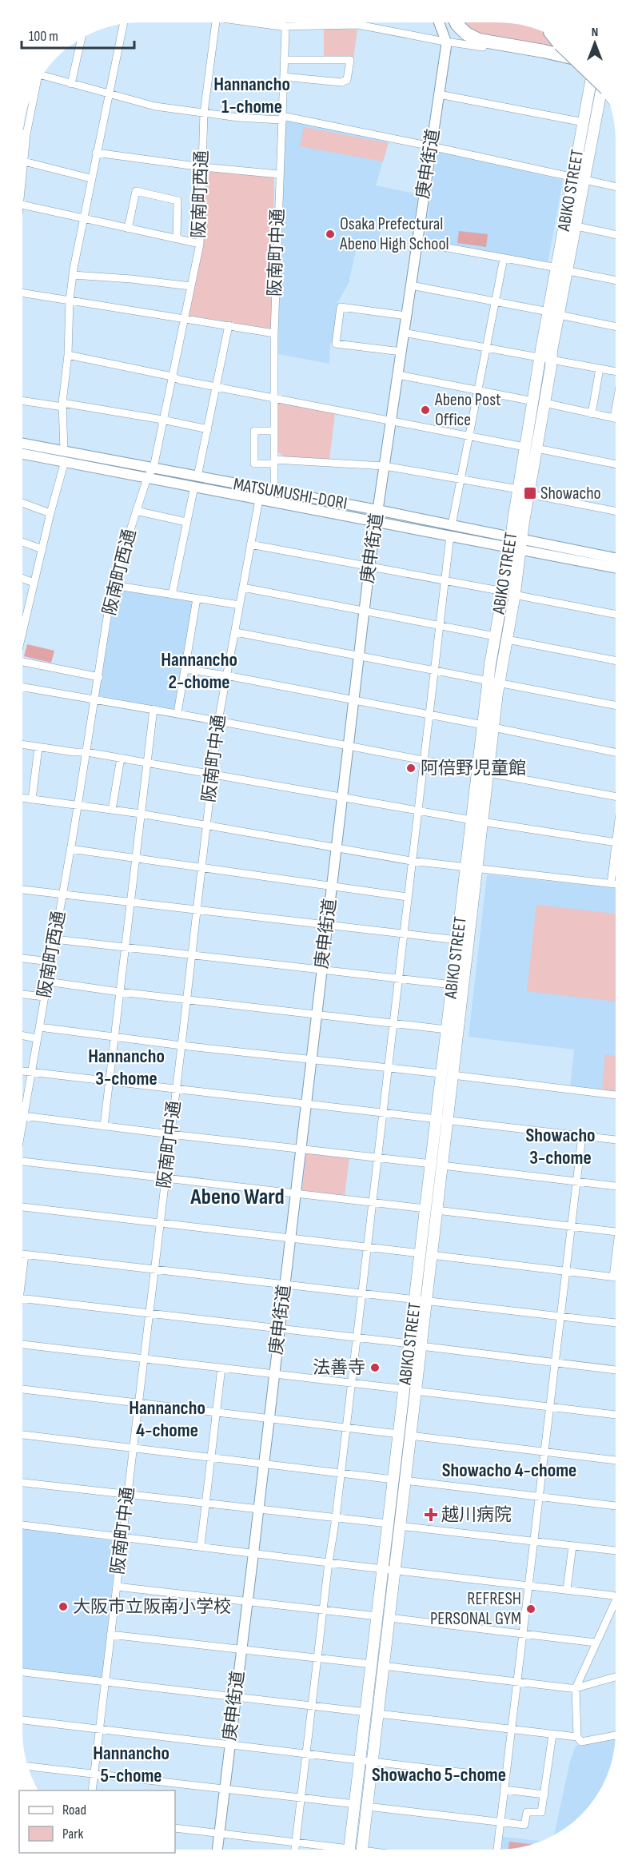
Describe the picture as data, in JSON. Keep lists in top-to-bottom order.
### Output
{
  "streets": {
    "main road": ["ABIKO STREET"],
    "street": [
      "庚申街道",
      "阪南町西通",
      "阪南町中通",
      "MATSUMUSHI-DORI"
    ]
  },
  "crossings": [
    ["庚申街道", "MATSUMUSHI-DORI"],
    ["ABIKO STREET", "MATSUMUSHI-DORI"],
    ["阪南町西通", "MATSUMUSHI-DORI"],
    ["阪南町中通", "MATSUMUSHI-DORI"]
  ],
  "districts": [
    "Hannancho 1-chome",
    "Hannancho 2-chome",
    "Hannancho 3-chome",
    "Showacho 3-chome",
    "Abeno Ward",
    "Hannancho 4-chome",
    "Showacho 4-chome",
    "Hannancho 5-chome",
    "Showacho 5-chome"
  ],
  "places": {
    "other": [
      "Osaka Prefectural Abeno High School",
      "Abeno Post Office",
      "阿倍野児童館",
      "法善寺",
      "大阪市立阪南小学校",
      "REFRESH PERSONAL GYM"
    ],
    "transit": ["Showacho"],
    "health": ["越川病院"]
  },
  "legend": ["Road", "Park"],
  "scale_bar": "100 m",
  "north": "top"
}
